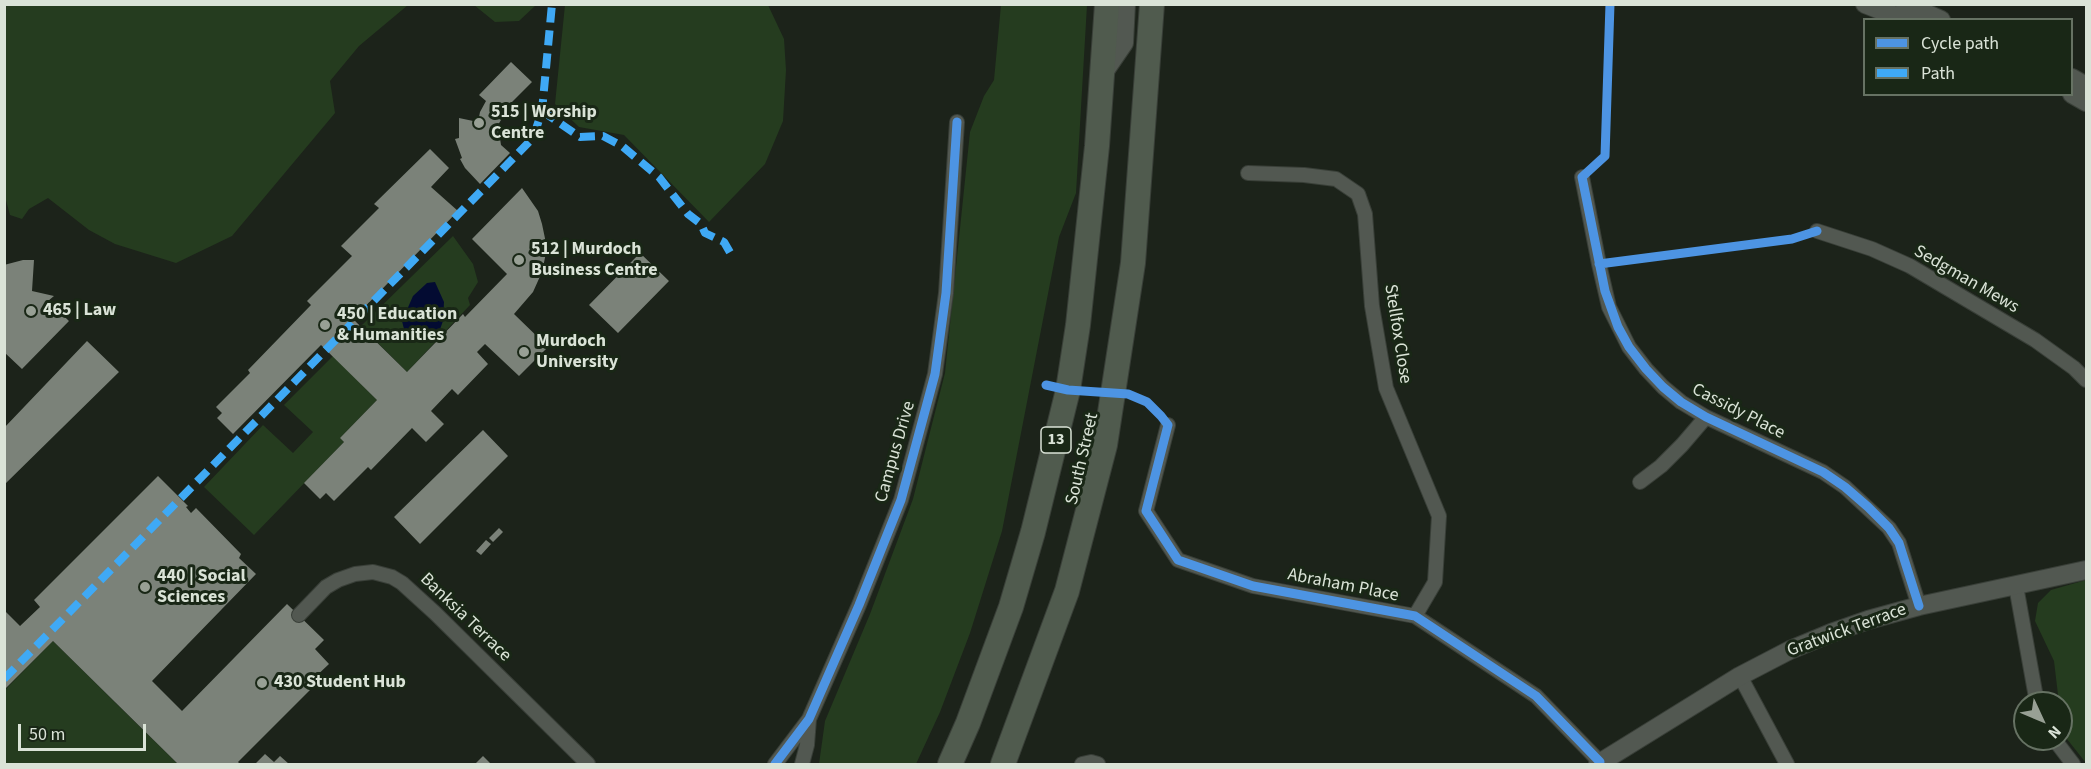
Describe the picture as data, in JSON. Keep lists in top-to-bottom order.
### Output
{
  "streets": {
    "highway": ["13", "South Street"],
    "street": [
      "Sedgman Mews",
      "Stellfox Close",
      "Cassidy Place",
      "Campus Drive",
      "Abraham Place",
      "Banksia Terrace",
      "Gratwick Terrace"
    ]
  },
  "crossings": [
    ["Stellfox Close", "Abraham Place"],
    ["Cassidy Place", "Gratwick Terrace"],
    ["Abraham Place", "Gratwick Terrace"]
  ],
  "places": [
    "515 | Worship Centre",
    "512 | Murdoch Business Centre",
    "465 | Law",
    "450 | Education & Humanities",
    "Murdoch University",
    "440 | Social Sciences",
    "430 Student Hub"
  ],
  "legend": ["Cycle path", "Path"],
  "scale_bar": "50 m",
  "north": "bottom right"
}
